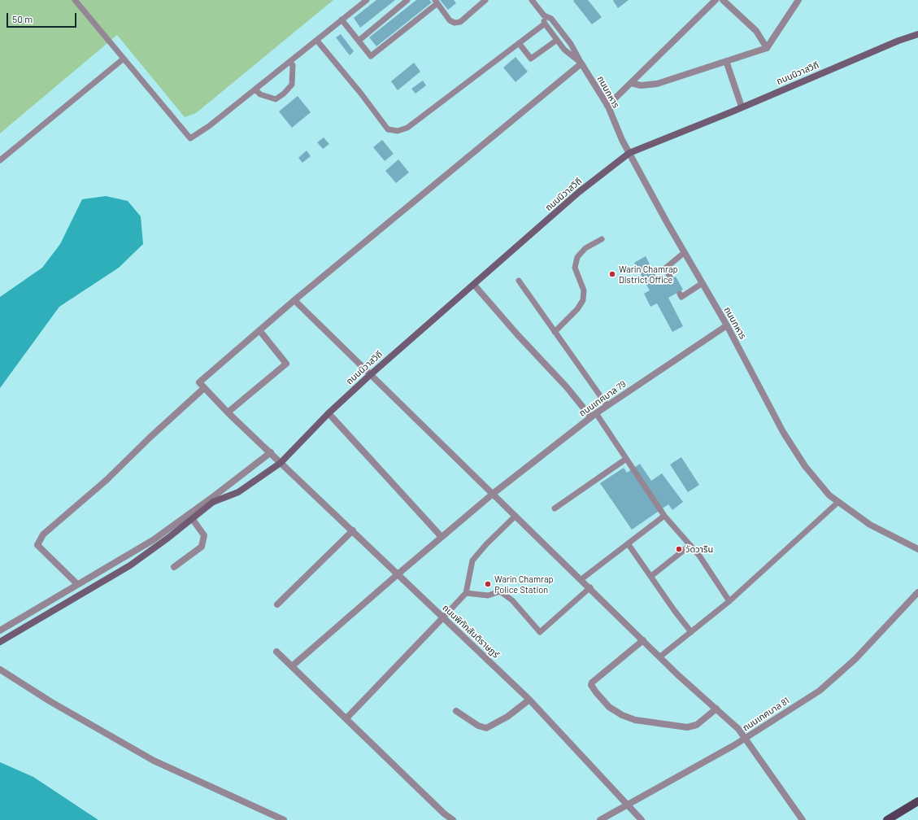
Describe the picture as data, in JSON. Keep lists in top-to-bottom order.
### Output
{
  "streets": {
    "main road": ["ถนนนิวาสวิถี"],
    "street": [
      "ถนนทหาร",
      "ถนนเทศบาล 79",
      "ถนนพิทักสันติราษฎร์",
      "ถนนเทศบาล 81"
    ]
  },
  "crossings": [
    ["ถนนนิวาสวิถี", "ถนนทหาร"],
    ["ถนนนิวาสวิถี", "ถนนพิทักสันติราษฎร์"],
    ["ถนนทหาร", "ถนนเทศบาล 79"],
    ["ถนนเทศบาล 79", "ถนนพิทักสันติราษฎร์"],
    ["ถนนพิทักสันติราษฎร์", "ถนนเทศบาล 81"]
  ],
  "places": ["Warin Chamrap District Office", "วัดวาริน", "Warin Chamrap Police Station"],
  "scale_bar": "50 m"
}
